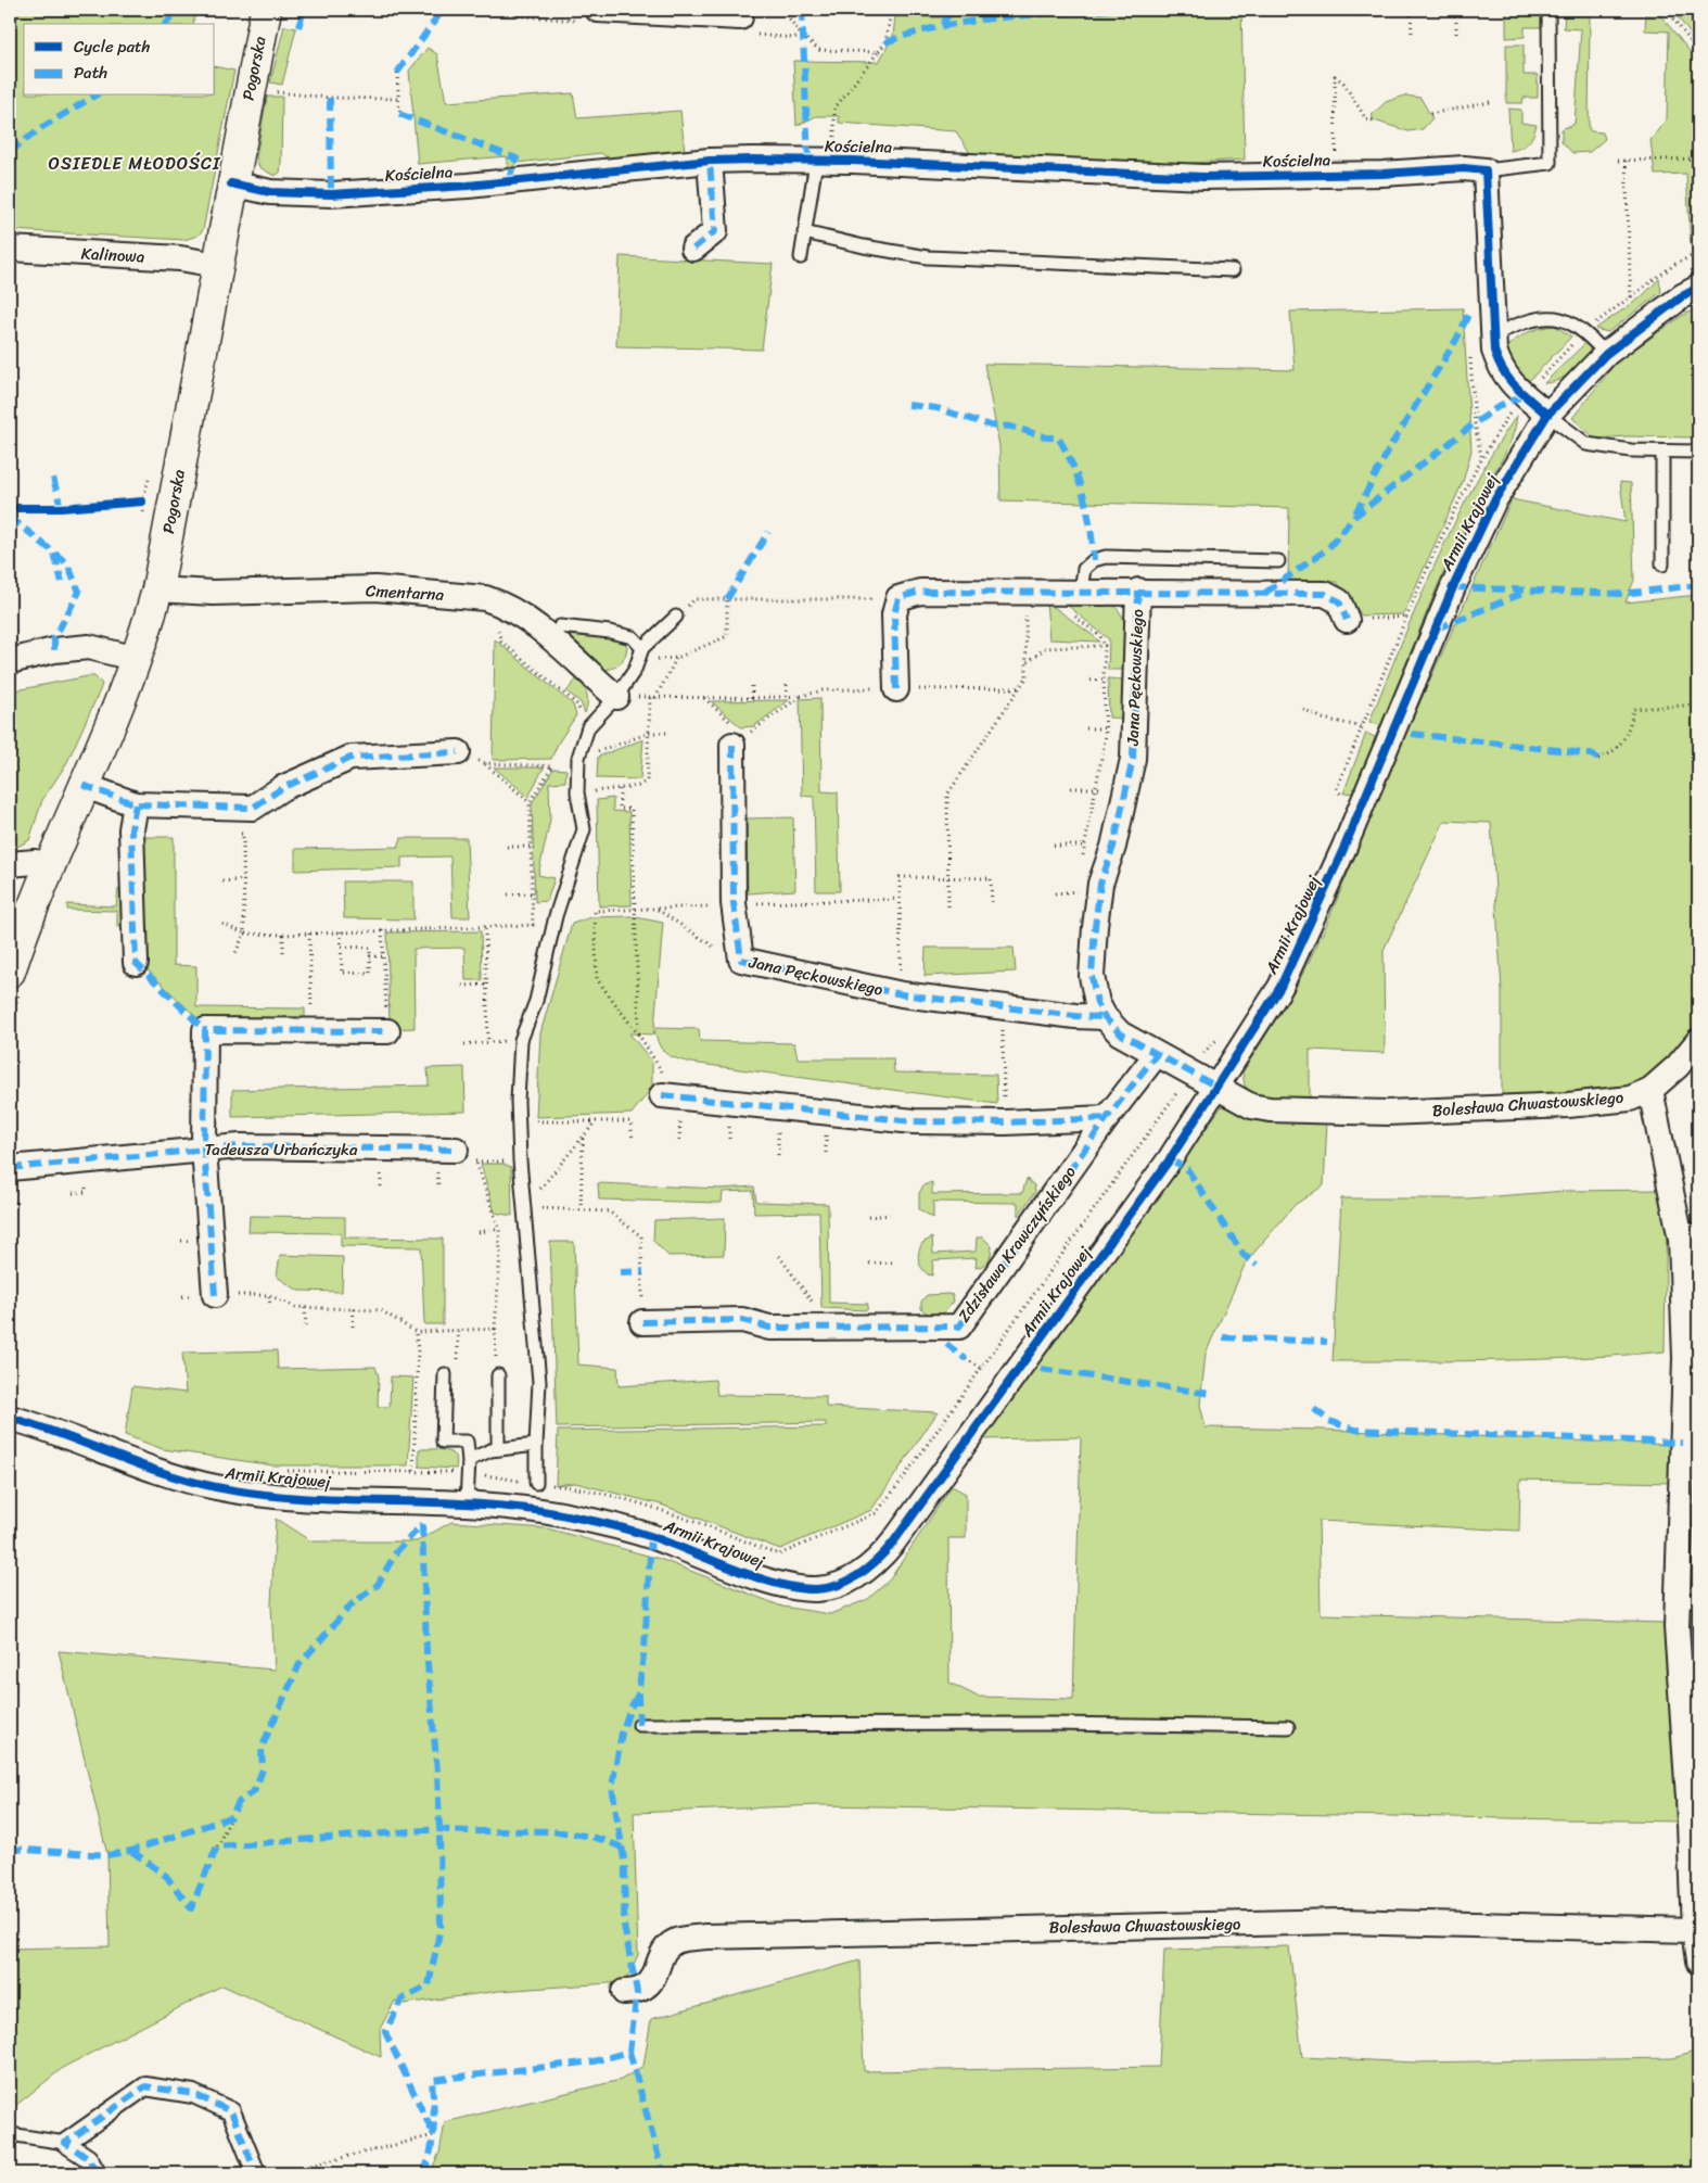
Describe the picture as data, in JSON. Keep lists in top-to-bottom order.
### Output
{
  "streets": {
    "street": [
      "Pogorska",
      "Kościelna",
      "Kalinowa",
      "Armii Krajowej",
      "Cmentarna",
      "Jana Pęckowskiego",
      "Bolesława Chwastowskiego",
      "Tadeusza Urbańczyka",
      "Zdzisława Krawczyńskiego"
    ]
  },
  "crossings": [
    ["Pogorska", "Kościelna"],
    ["Pogorska", "Kalinowa"],
    ["Pogorska", "Cmentarna"],
    ["Armii Krajowej", "Jana Pęckowskiego"],
    ["Armii Krajowej", "Bolesława Chwastowskiego"],
    ["Jana Pęckowskiego", "Bolesława Chwastowskiego"],
    ["Jana Pęckowskiego", "Zdzisława Krawczyńskiego"]
  ],
  "districts": ["OSIEDLE MŁODOŚCI"],
  "legend": ["Cycle path", "Path"]
}
